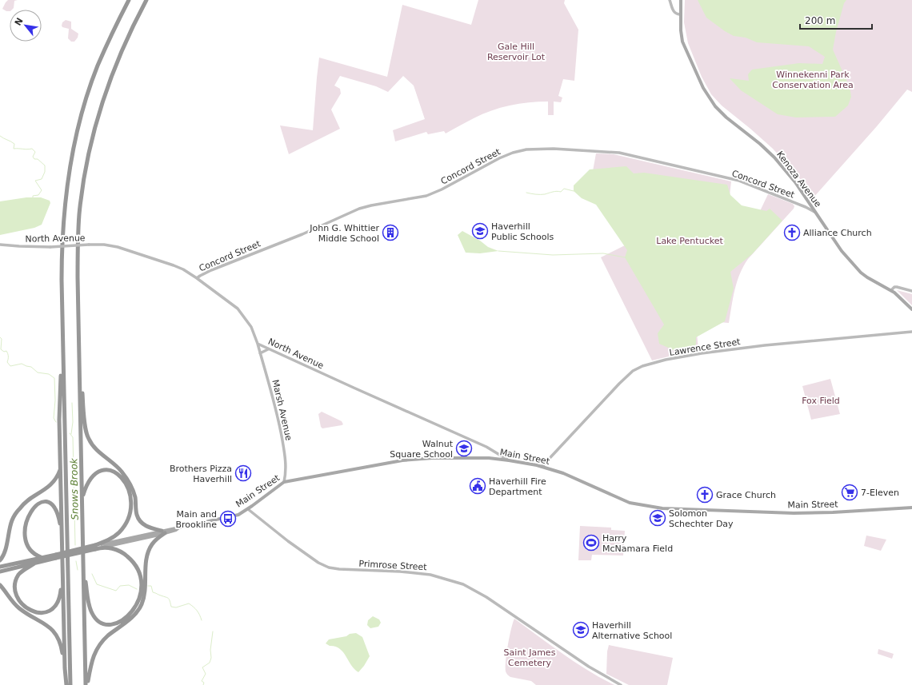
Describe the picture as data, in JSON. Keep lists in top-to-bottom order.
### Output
{
  "streets": {
    "highway": ["Main Street"],
    "main road": [
      "Concord Street",
      "Kenoza Avenue",
      "North Avenue",
      "Lawrence Street",
      "Marsh Avenue",
      "Primrose Street"
    ]
  },
  "crossings": [
    ["Concord Street", "Kenoza Avenue"],
    ["Concord Street", "North Avenue"],
    ["North Avenue", "Marsh Avenue"],
    ["North Avenue", "Main Street"],
    ["Lawrence Street", "Main Street"],
    ["Marsh Avenue", "Main Street"],
    ["Main Street", "Primrose Street"]
  ],
  "water": ["Snows Brook"],
  "parks": [
    "Gale Hill Reservoir Lot",
    "Winnekenni Park Conservation Area",
    "Lake Pentucket",
    "Fox Field",
    "Saint James Cemetery"
  ],
  "places": {
    "school or university": [
      "Haverhill Public Schools",
      "Walnut Square School",
      "Solomon Schechter Day",
      "Haverhill Alternative School"
    ],
    "building": ["John G. Whittier Middle School"],
    "church": ["Alliance Church", "Grace Church"],
    "restaurant": ["Brothers Pizza Haverhill"],
    "public building": ["Haverhill Fire Department"],
    "supermarket": ["7-Eleven"],
    "bus stop": ["Main and Brookline"],
    "sports": ["Harry McNamara Field"]
  },
  "scale_bar": "200 m",
  "north": "top left"
}
